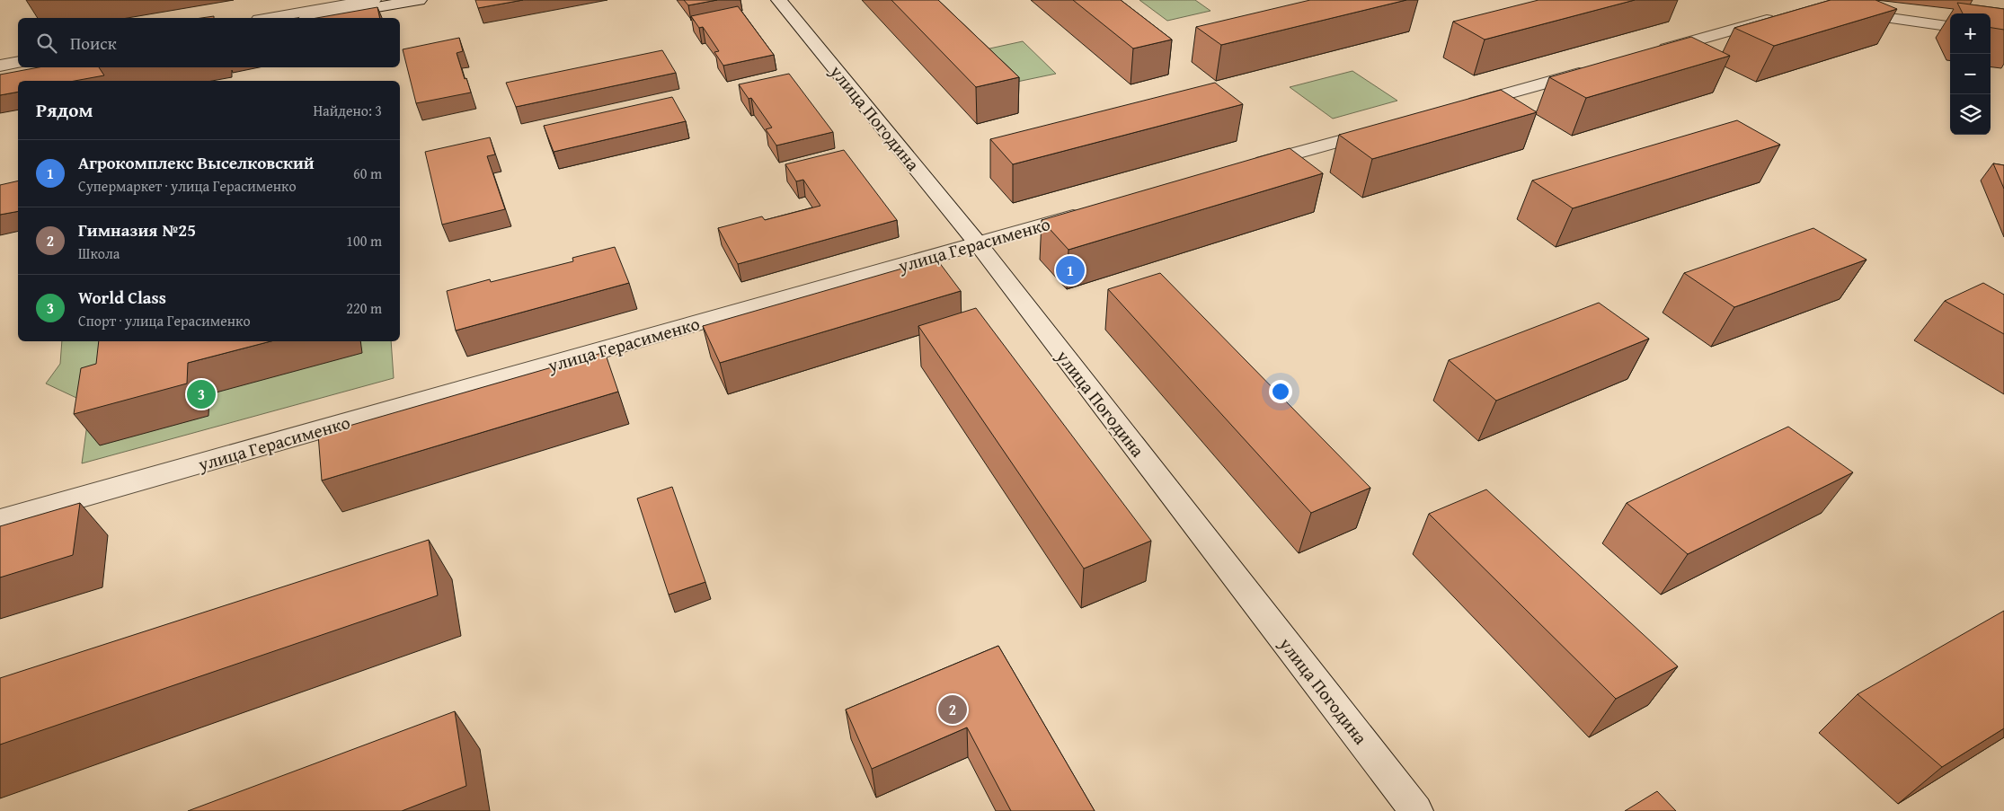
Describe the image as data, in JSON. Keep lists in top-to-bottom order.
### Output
{
  "streets": {
    "street": ["улица Погодина", "улица Герасименко"]
  },
  "crossings": [
    ["улица Погодина", "улица Герасименко"]
  ],
  "page": {
    "map_buttons": ["+", "−"],
    "search": "Поиск",
    "heading": ["Рядом", "Найдено: 3"],
    "list": [
      {
        "mark": "1",
        "name": "Агрокомплекс Выселковский",
        "note": "Супермаркет · улица Герасименко",
        "value": "60 m"
      },
      {
        "mark": "2",
        "name": "Гимназия №25",
        "note": "Школа",
        "value": "100 m"
      },
      {
        "mark": "3",
        "name": "World Class",
        "note": "Спорт · улица Герасименко",
        "value": "220 m"
      }
    ],
    "pins": ["1", "3", "2"]
  }
}
